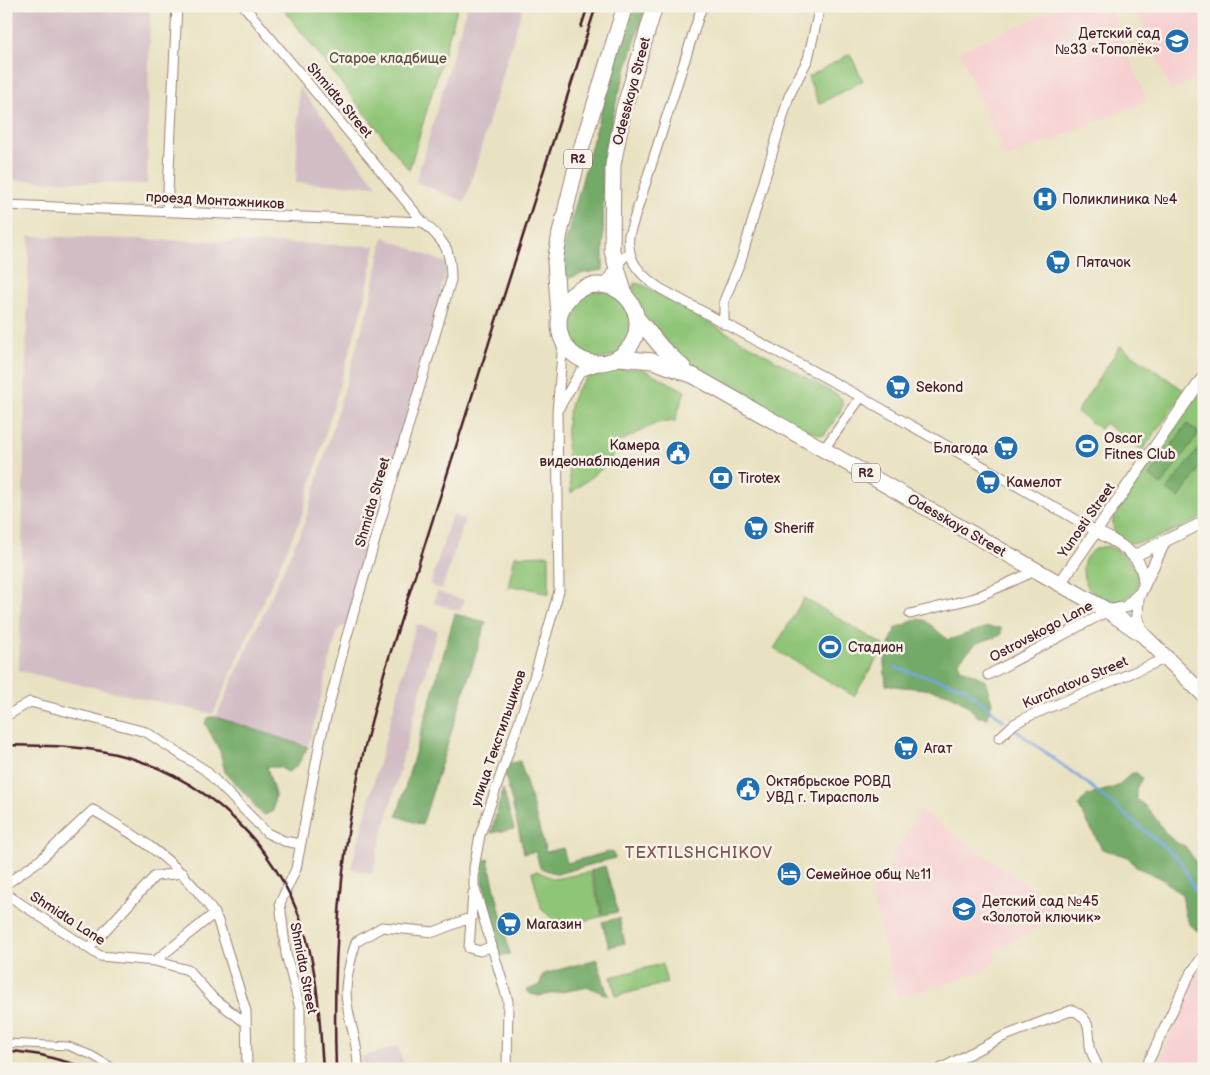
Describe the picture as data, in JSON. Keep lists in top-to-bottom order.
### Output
{
  "streets": {
    "main road": ["Odesskaya Street", "R2"],
    "street": [
      "Shmidta Street",
      "проезд Монтажников",
      "Yunosti Street",
      "Ostrovskogo Lane",
      "Kurchatova Street",
      "улица Текстильщиков",
      "Shmidta Lane"
    ]
  },
  "crossings": [
    ["Odesskaya Street", "R2"],
    ["Odesskaya Street", "Yunosti Street"],
    ["Odesskaya Street", "Ostrovskogo Lane"],
    ["Odesskaya Street", "Kurchatova Street"],
    ["Odesskaya Street", "улица Текстильщиков"],
    ["Shmidta Street", "проезд Монтажников"],
    ["R2", "улица Текстильщиков"]
  ],
  "districts": ["TEXTILSHCHIKOV"],
  "parks": ["Старое кладбище"],
  "places": {
    "school or university": ["Детский сад №33 «Тополёк»", "Детский сад №45 «Золотой ключик»"],
    "hospital": ["Поликлиника №4"],
    "supermarket": [
      "Пятачок",
      "Sekond",
      "Благода",
      "Камелот",
      "Sheriff",
      "Агат",
      "Магазин"
    ],
    "sports": ["Oscar Fitnes Club", "Стадион"],
    "public building": ["Камера видеонаблюдения", "Октябрьское РОВД УВД г. Тирасполь"],
    "bank": ["Tirotex"],
    "hotel": ["Семейное общ №11"]
  }
}
